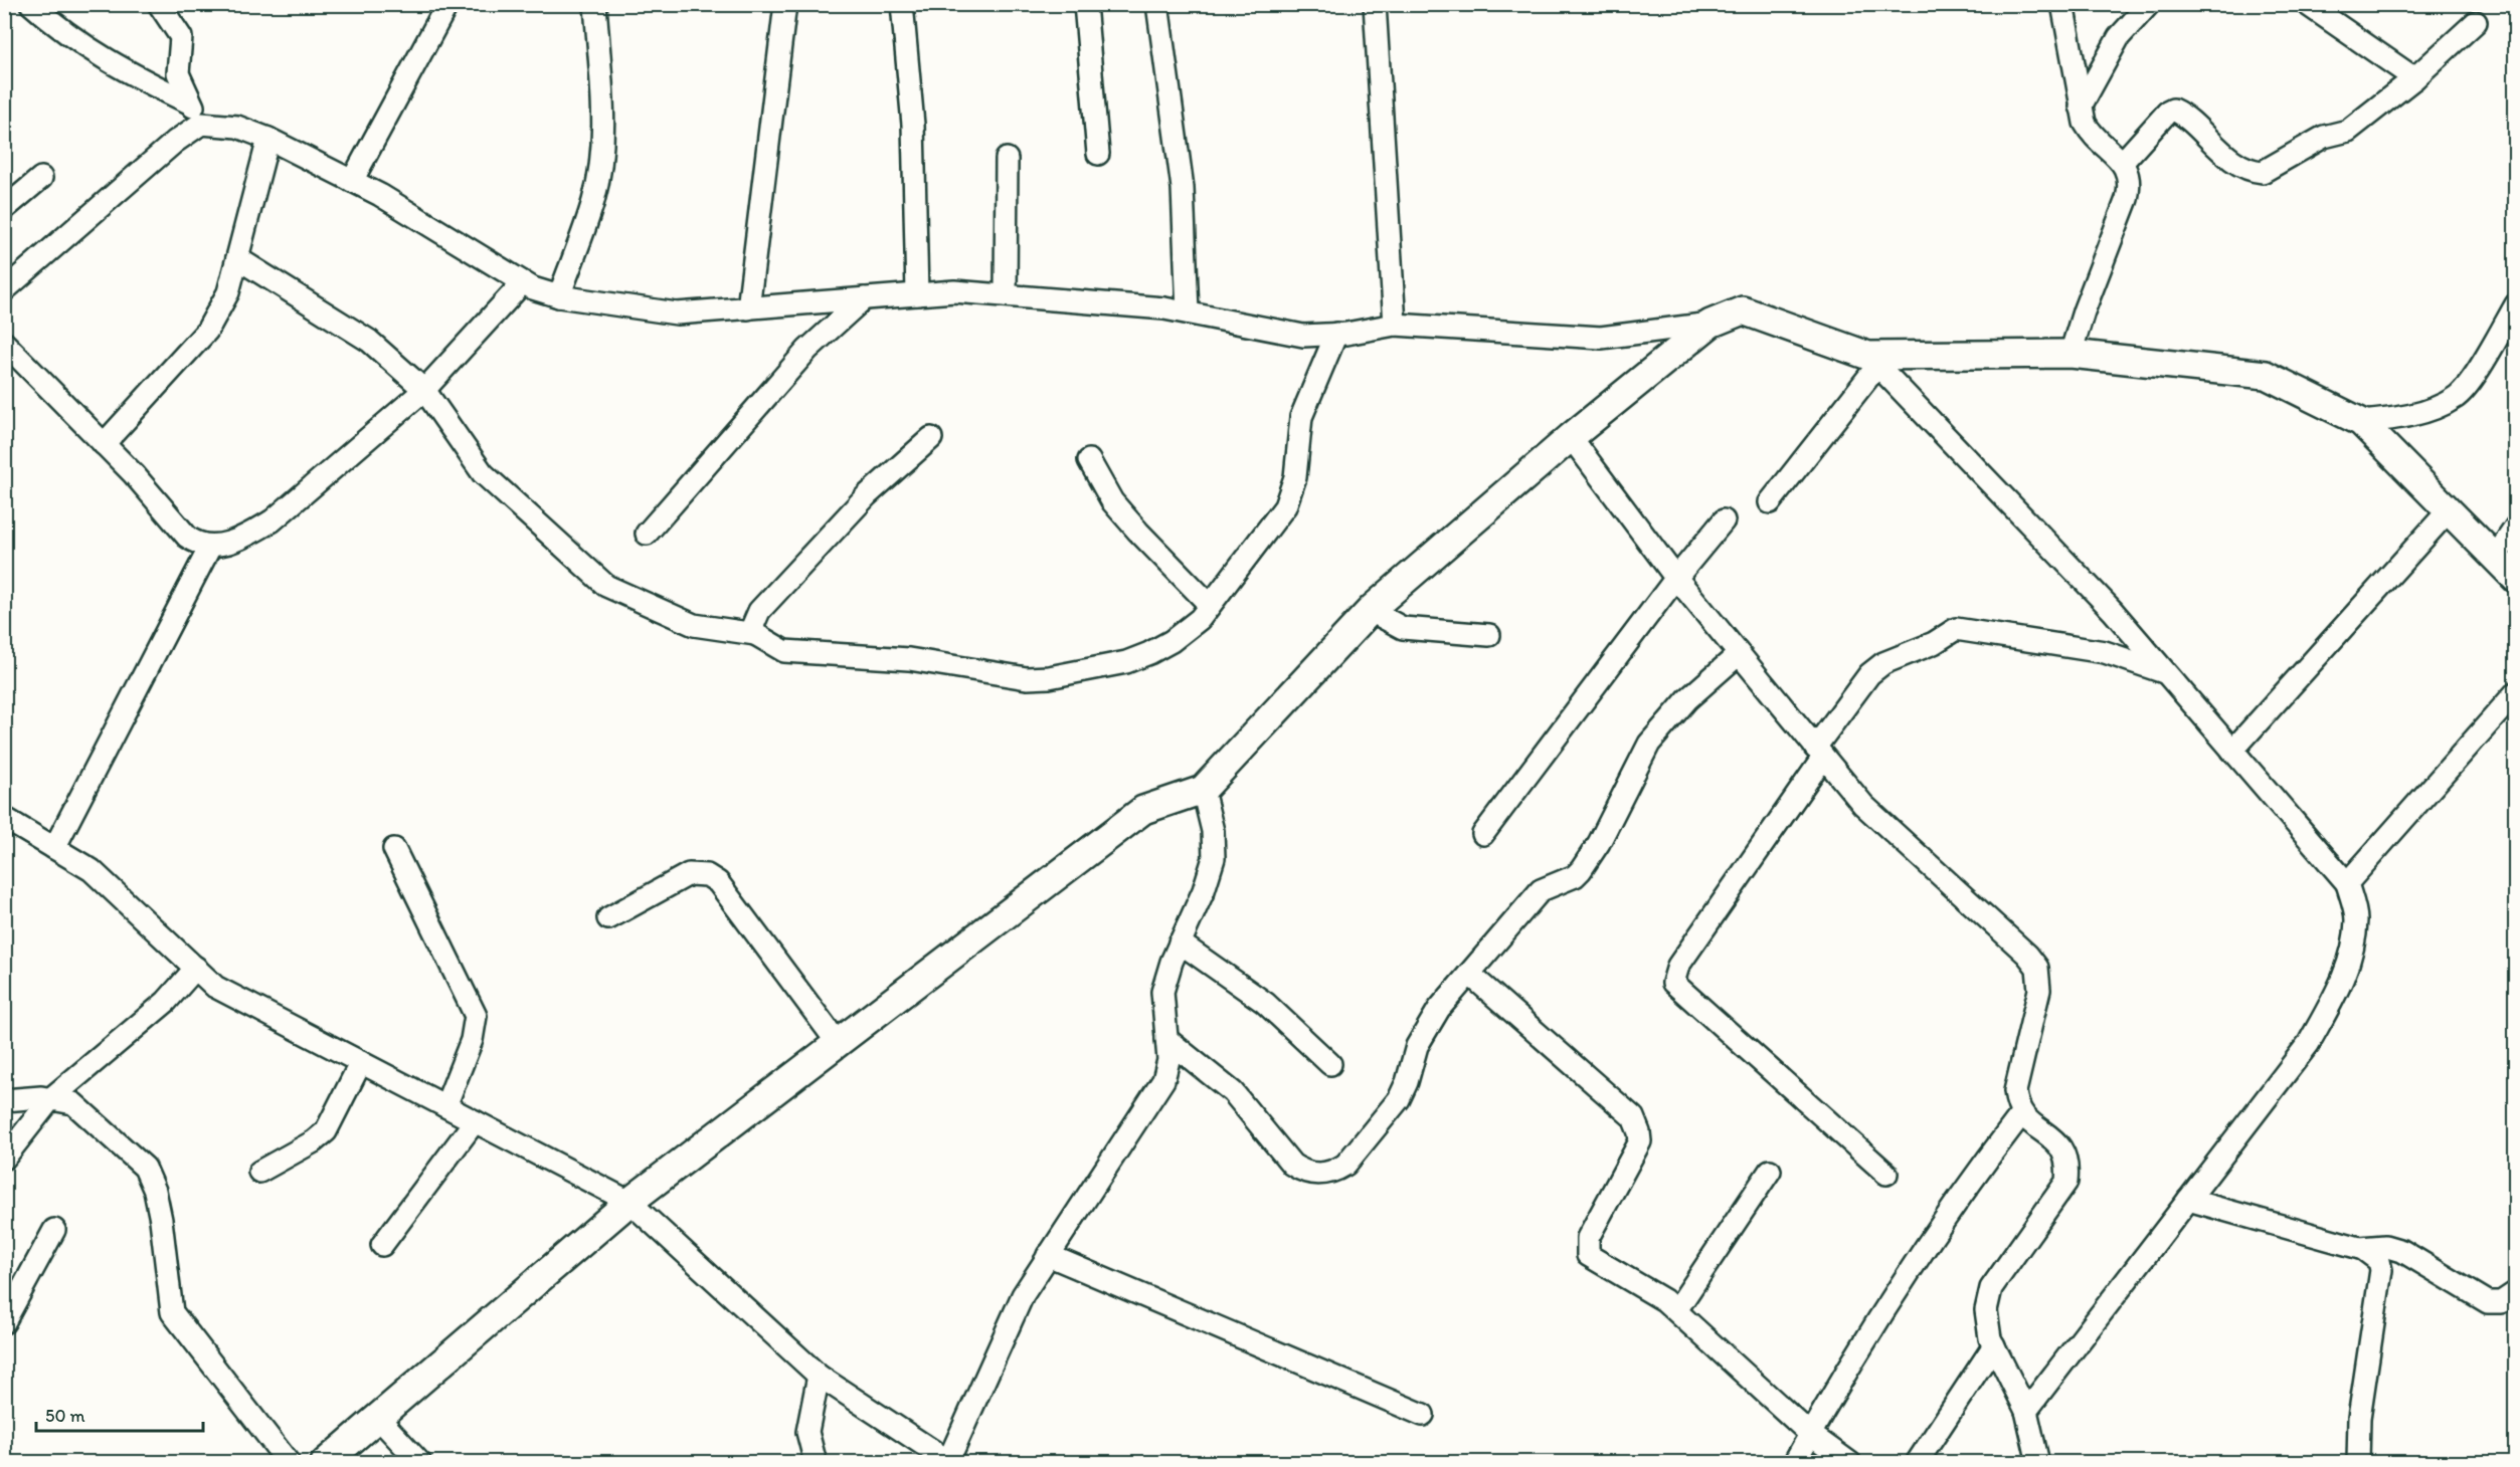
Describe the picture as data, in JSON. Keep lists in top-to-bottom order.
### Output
{
  "scale_bar": "50 m"
}
